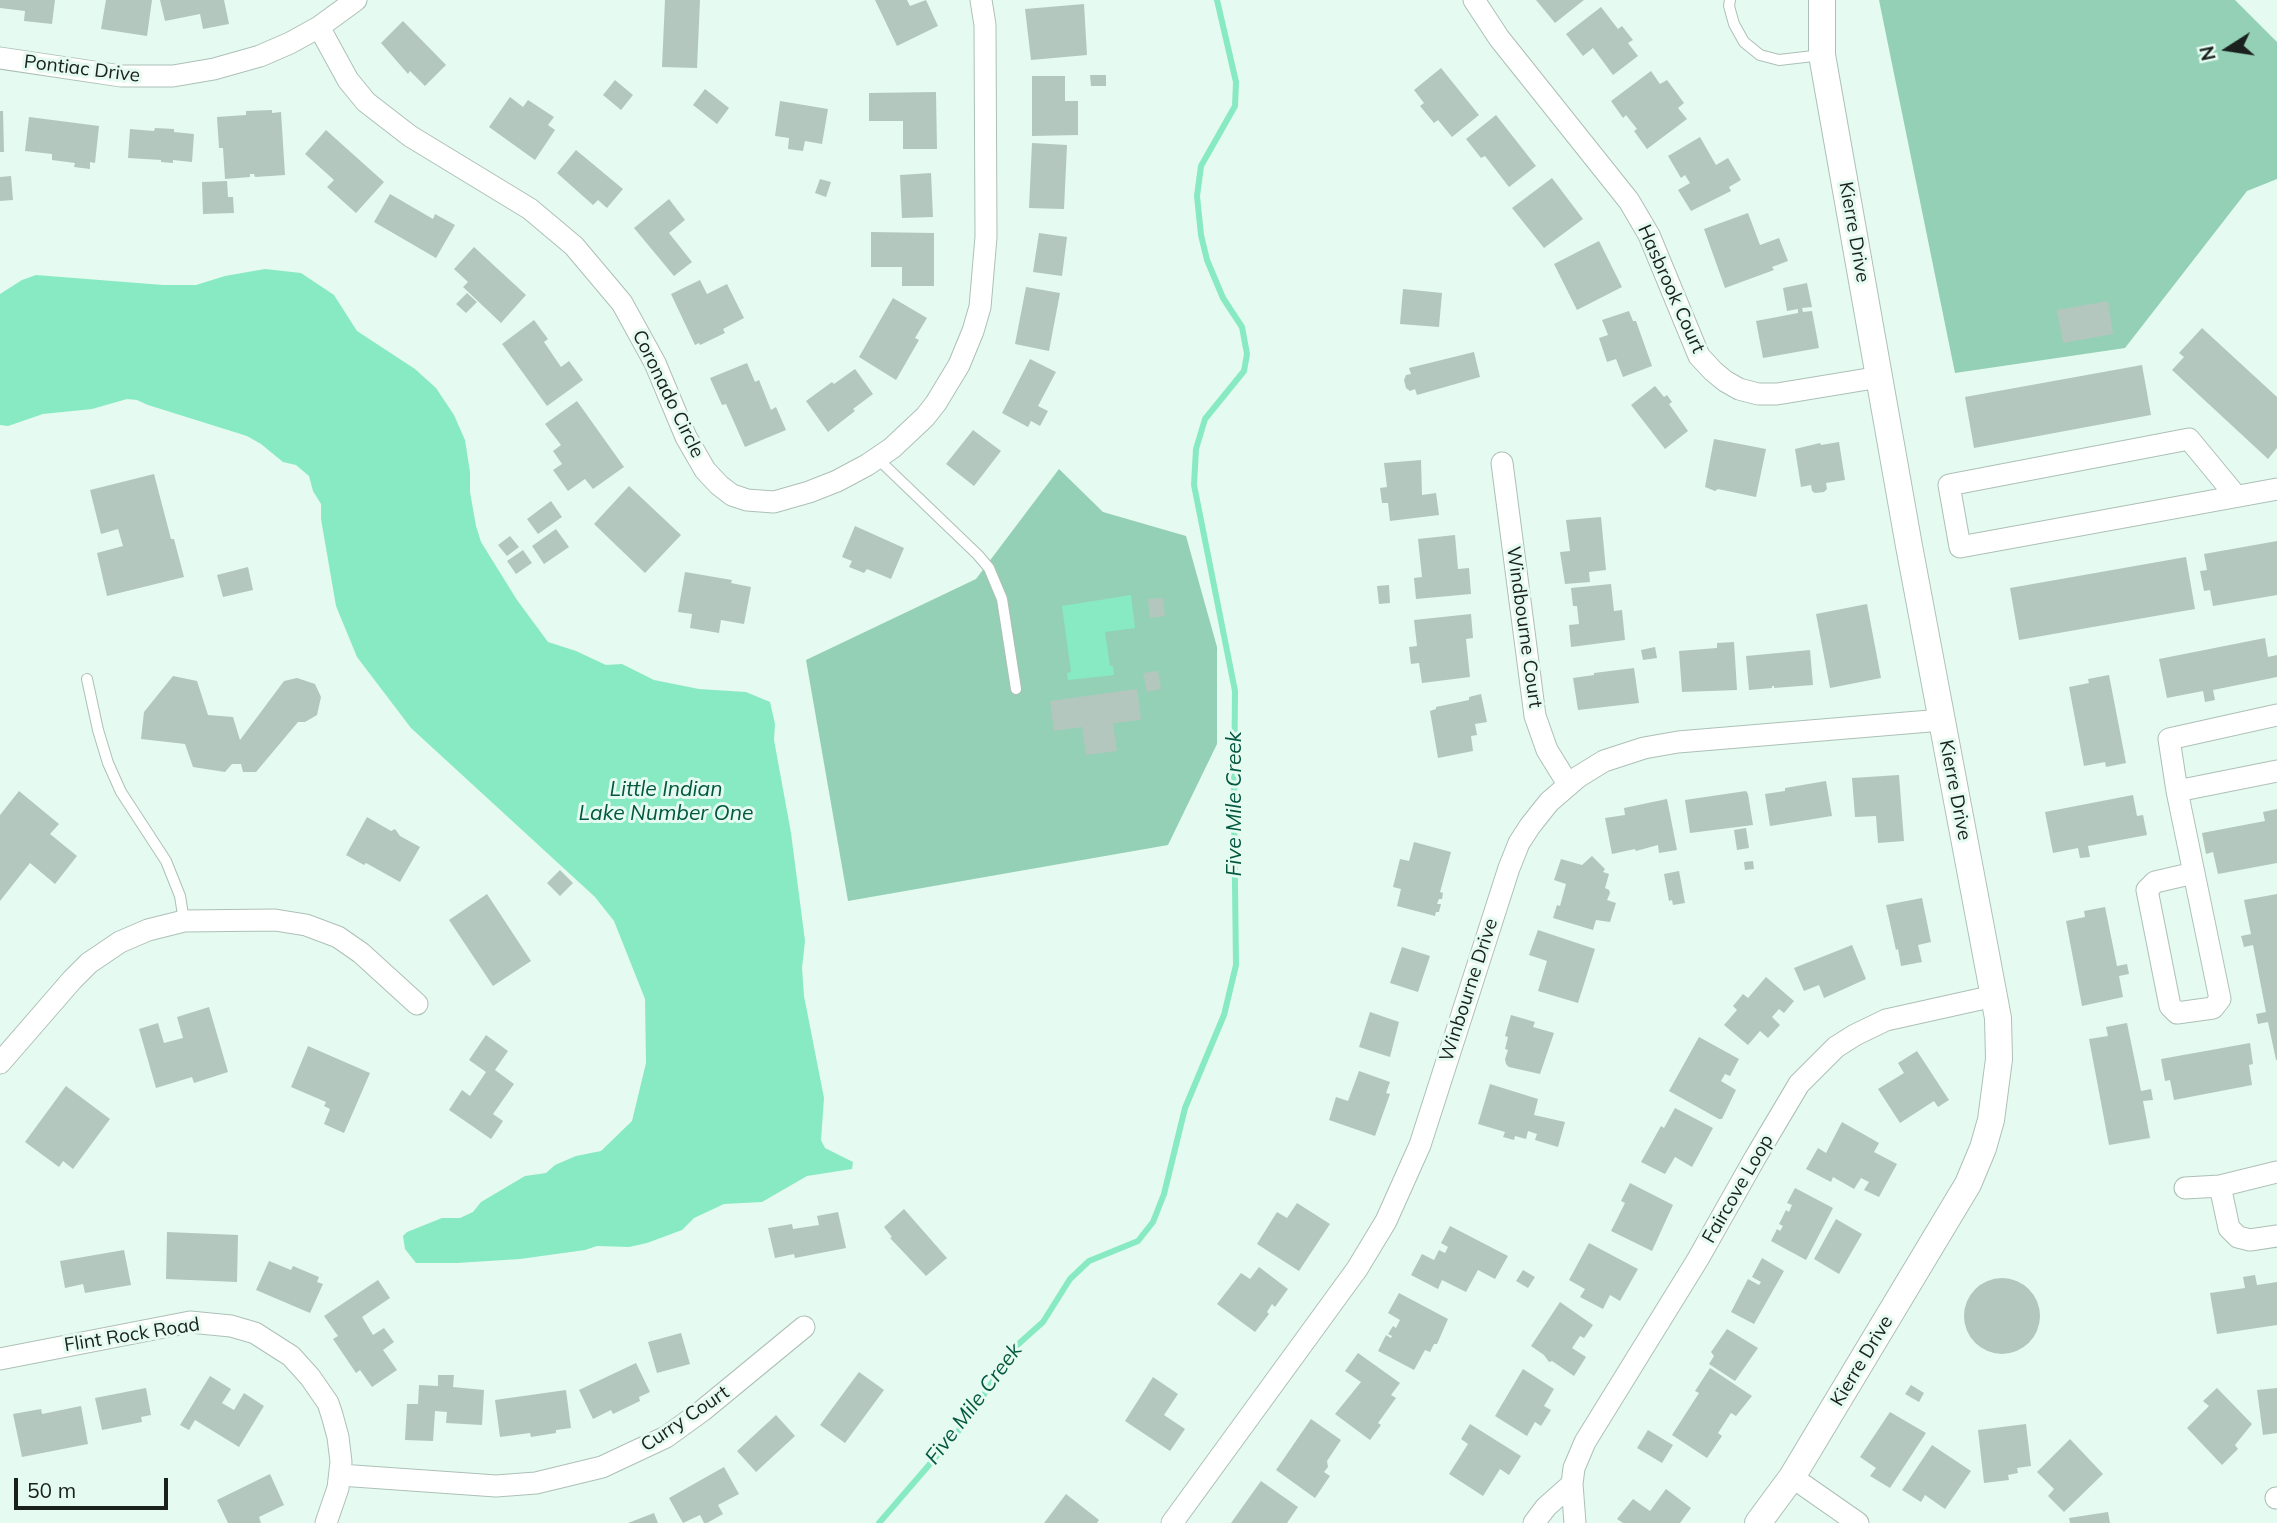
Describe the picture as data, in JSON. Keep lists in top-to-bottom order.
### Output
{
  "streets": {
    "street": [
      "Pontiac Drive",
      "Kierre Drive",
      "Hasbrook Court",
      "Coronado Circle",
      "Windbourne Court",
      "Winbourne Drive",
      "Faircove Loop",
      "Flint Rock Road",
      "Curry Court"
    ]
  },
  "crossings": [
    ["Pontiac Drive", "Coronado Circle"],
    ["Kierre Drive", "Hasbrook Court"],
    ["Kierre Drive", "Winbourne Drive"],
    ["Kierre Drive", "Faircove Loop"],
    ["Windbourne Court", "Winbourne Drive"],
    ["Flint Rock Road", "Curry Court"]
  ],
  "water": ["Little Indian Lake Number One", "Five Mile Creek"],
  "scale_bar": "50 m",
  "north": "left"
}
